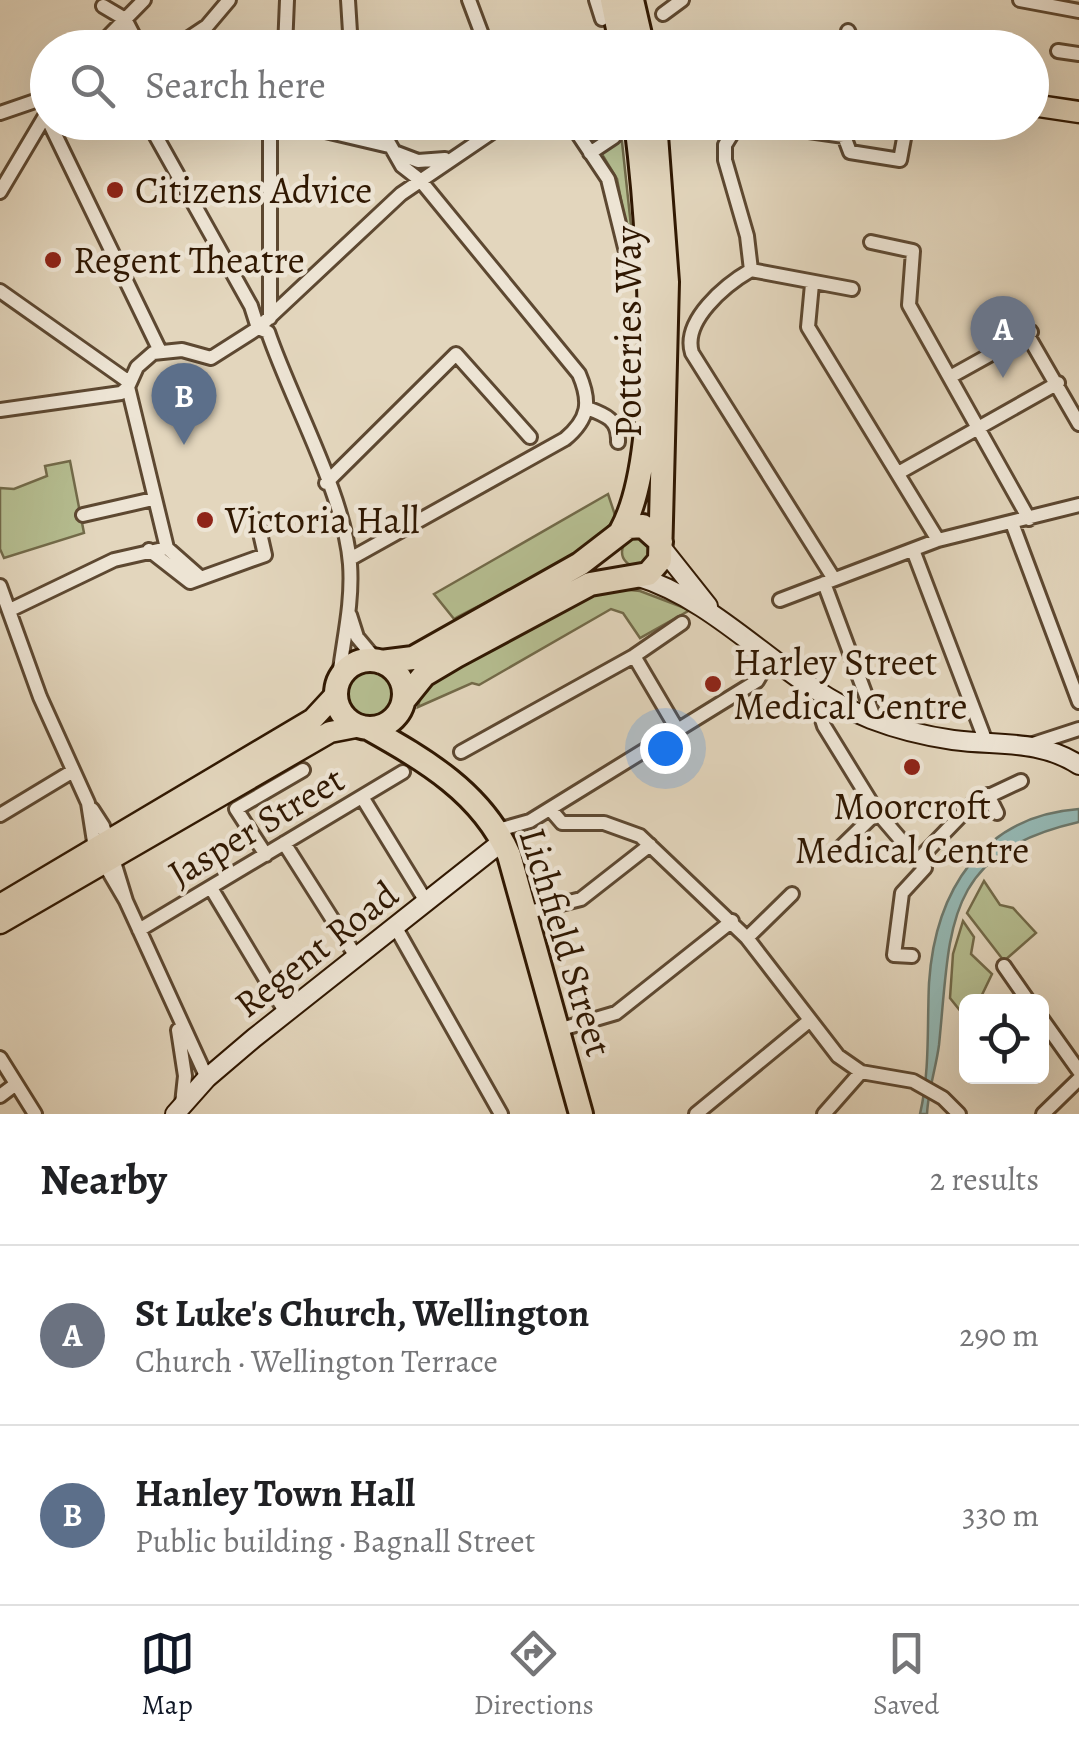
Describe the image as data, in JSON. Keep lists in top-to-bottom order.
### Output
{
  "streets": {
    "highway": ["Potteries Way", "Lichfield Street"],
    "street": ["Jasper Street", "Regent Road"]
  },
  "crossings": [
    ["Jasper Street", "Lichfield Street"],
    ["Lichfield Street", "Regent Road"]
  ],
  "places": [
    "Citizens Advice",
    "Regent Theatre",
    "Victoria Hall",
    "Harley Street Medical Centre",
    "Moorcroft Medical Centre"
  ],
  "page": {
    "search": "Search here",
    "pins": ["A", "B"],
    "heading": ["Nearby", "2 results"],
    "list": [
      {
        "mark": "A",
        "name": "St Luke's Church, Wellington",
        "note": "Church · Wellington Terrace",
        "value": "290 m"
      },
      {
        "mark": "B",
        "name": "Hanley Town Hall",
        "note": "Public building · Bagnall Street",
        "value": "330 m"
      }
    ],
    "nav": ["Map", "Directions", "Saved"]
  }
}
